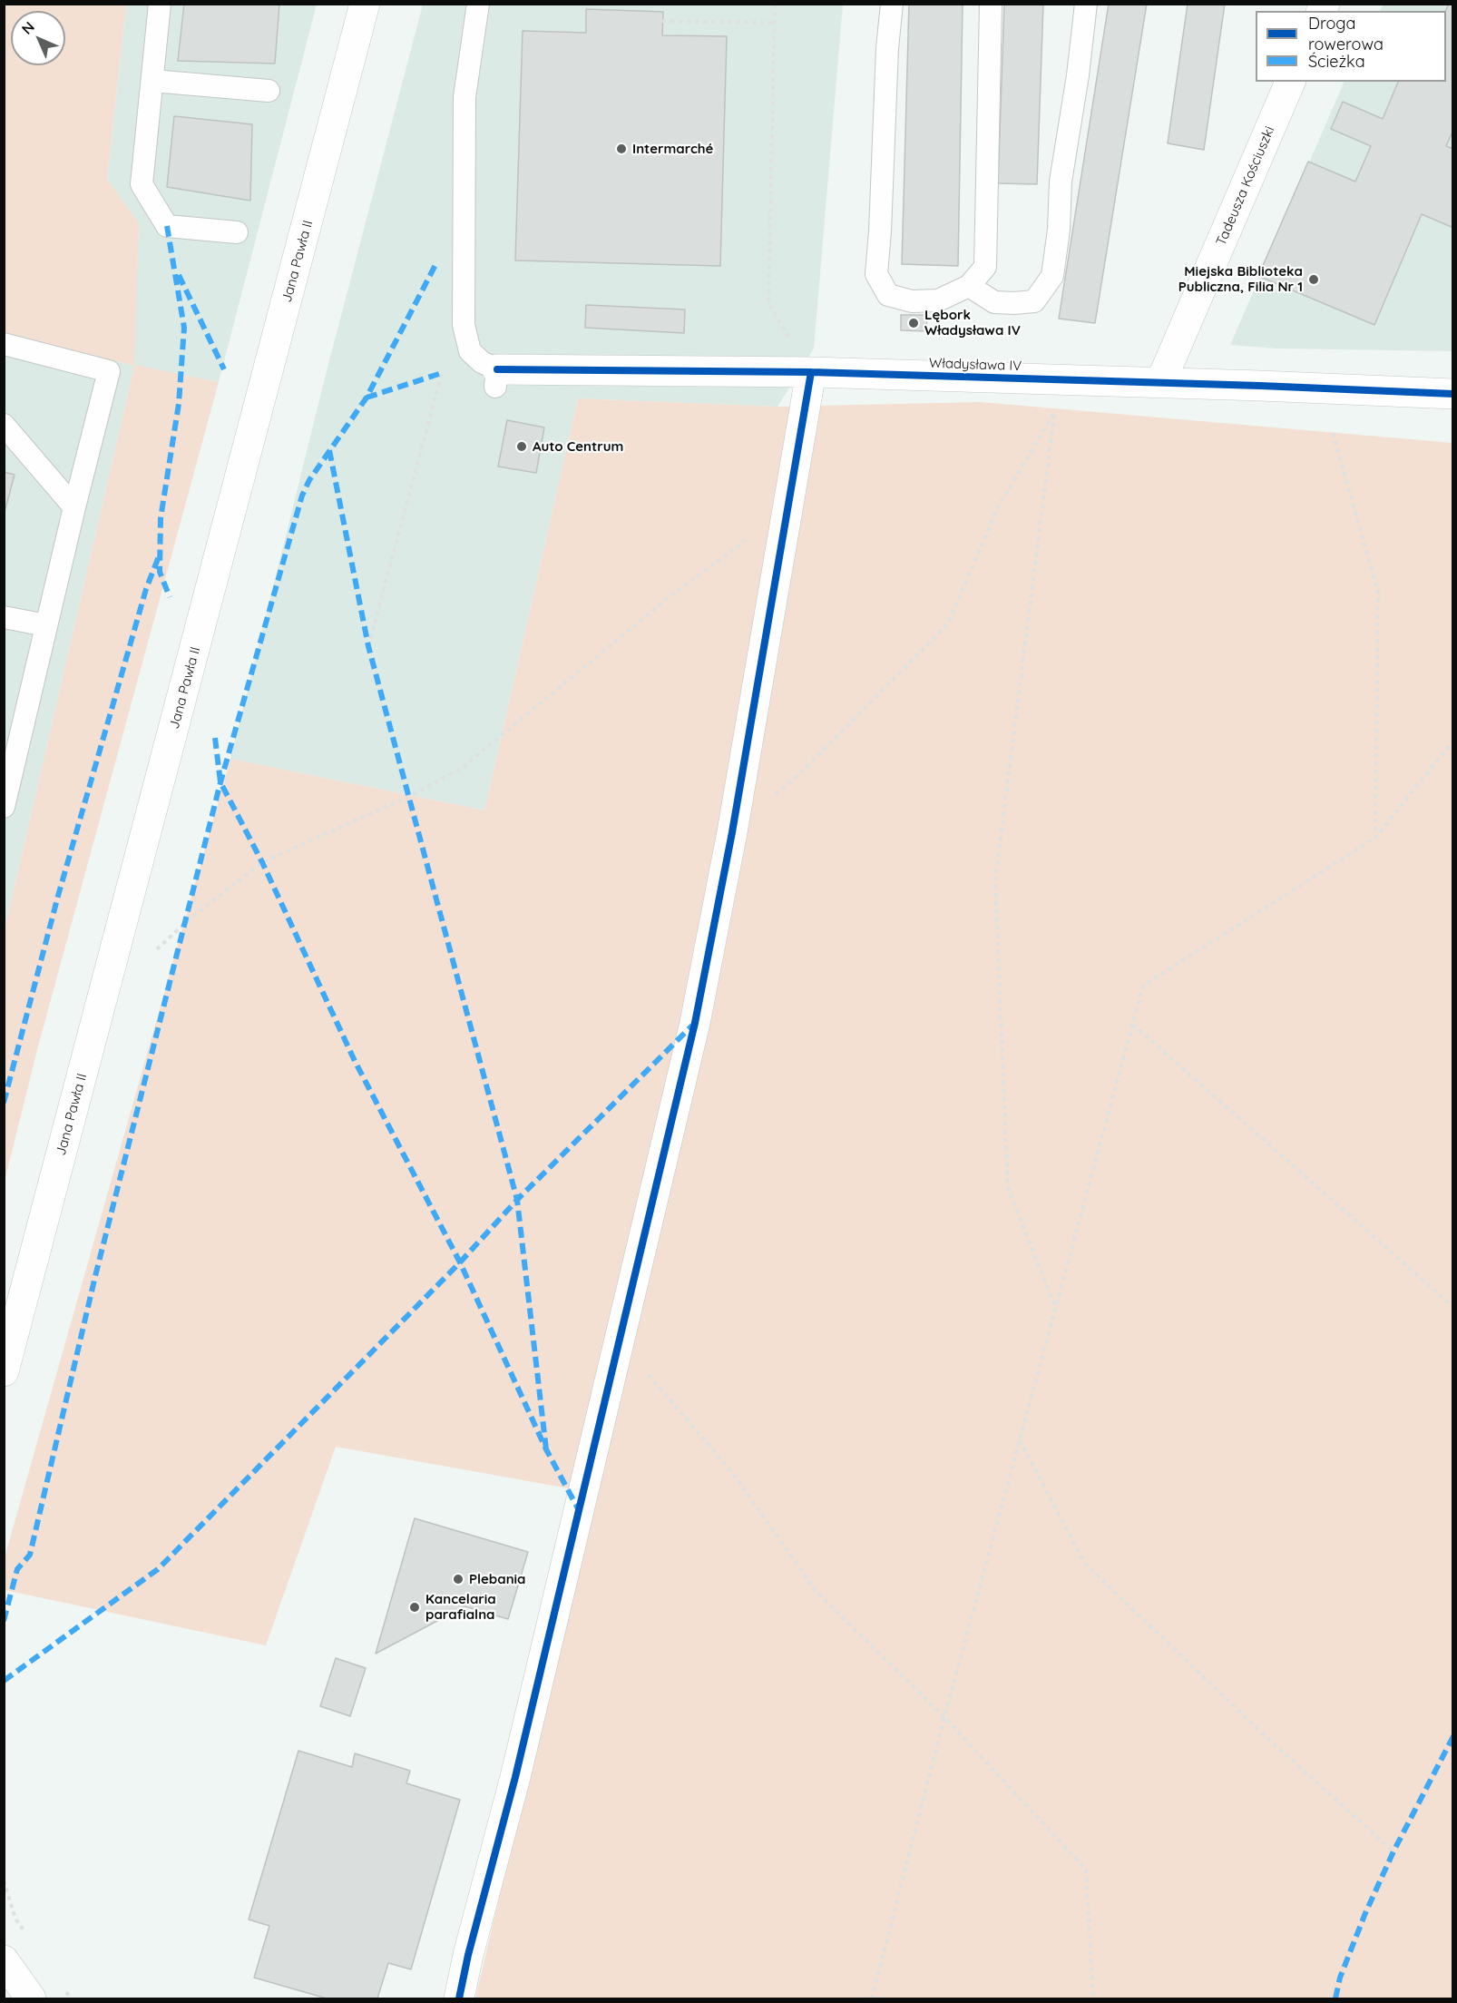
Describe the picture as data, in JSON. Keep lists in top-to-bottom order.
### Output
{
  "streets": {
    "street": ["Tadeusza Kościuszki", "Jana Pawła II", "Władysława IV"]
  },
  "crossings": [
    ["Tadeusza Kościuszki", "Władysława IV"]
  ],
  "places": [
    "Intermarché",
    "Miejska Biblioteka Publiczna, Filia Nr 1",
    "Lębork Władysława IV",
    "Auto Centrum",
    "Plebania",
    "Kancelaria parafialna"
  ],
  "legend": ["Droga rowerowa", "Ścieżka"],
  "north": "top left"
}
